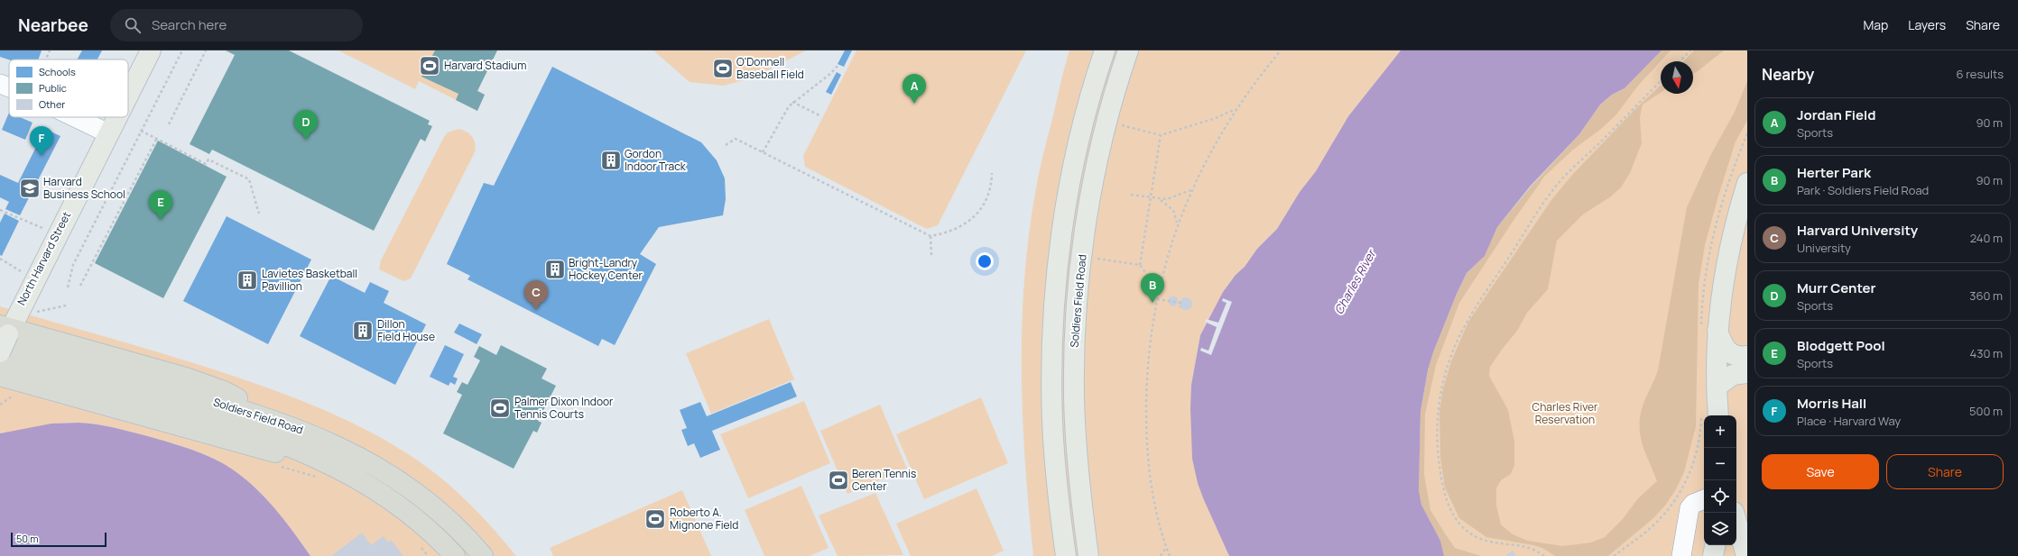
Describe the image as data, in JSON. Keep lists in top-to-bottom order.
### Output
{
  "streets": {
    "highway": ["Soldiers Field Road"],
    "main road": ["North Harvard Street"]
  },
  "crossings": [
    ["North Harvard Street", "Soldiers Field Road"]
  ],
  "water": ["Charles River"],
  "parks": ["Charles River Reservation"],
  "places": {
    "sports": [
      "Harvard Stadium",
      "O'Donnell Baseball Field",
      "Palmer Dixon Indoor Tennis Courts",
      "Beren Tennis Center",
      "Roberto A. Mignone Field"
    ],
    "building": [
      "Gordon Indoor Track",
      "Bright-Landry Hockey Center",
      "Lavietes Basketball Pavillion",
      "Dillon Field House"
    ],
    "school or university": ["Harvard Business School"]
  },
  "legend": ["Schools", "Public", "Other"],
  "scale_bar": "50 m",
  "north": "bottom",
  "page": {
    "header": "Nearbee",
    "search": "Search here",
    "nav": ["Map", "Layers", "Share"],
    "heading": ["Nearby", "6 results"],
    "pins": [
      "A",
      "D",
      "F",
      "E",
      "B",
      "C"
    ],
    "list": [
      {
        "mark": "A",
        "name": "Jordan Field",
        "note": "Sports",
        "value": "90 m"
      },
      {
        "mark": "B",
        "name": "Herter Park",
        "note": "Park · Soldiers Field Road",
        "value": "90 m"
      },
      {
        "mark": "C",
        "name": "Harvard University",
        "note": "University",
        "value": "240 m"
      },
      {
        "mark": "D",
        "name": "Murr Center",
        "note": "Sports",
        "value": "360 m"
      },
      {
        "mark": "E",
        "name": "Blodgett Pool",
        "note": "Sports",
        "value": "430 m"
      },
      {
        "mark": "F",
        "name": "Morris Hall",
        "note": "Place · Harvard Way",
        "value": "500 m"
      }
    ],
    "map_buttons": ["+", "−"],
    "buttons": ["Save", "Share"],
    "scale": "50 m"
  }
}
